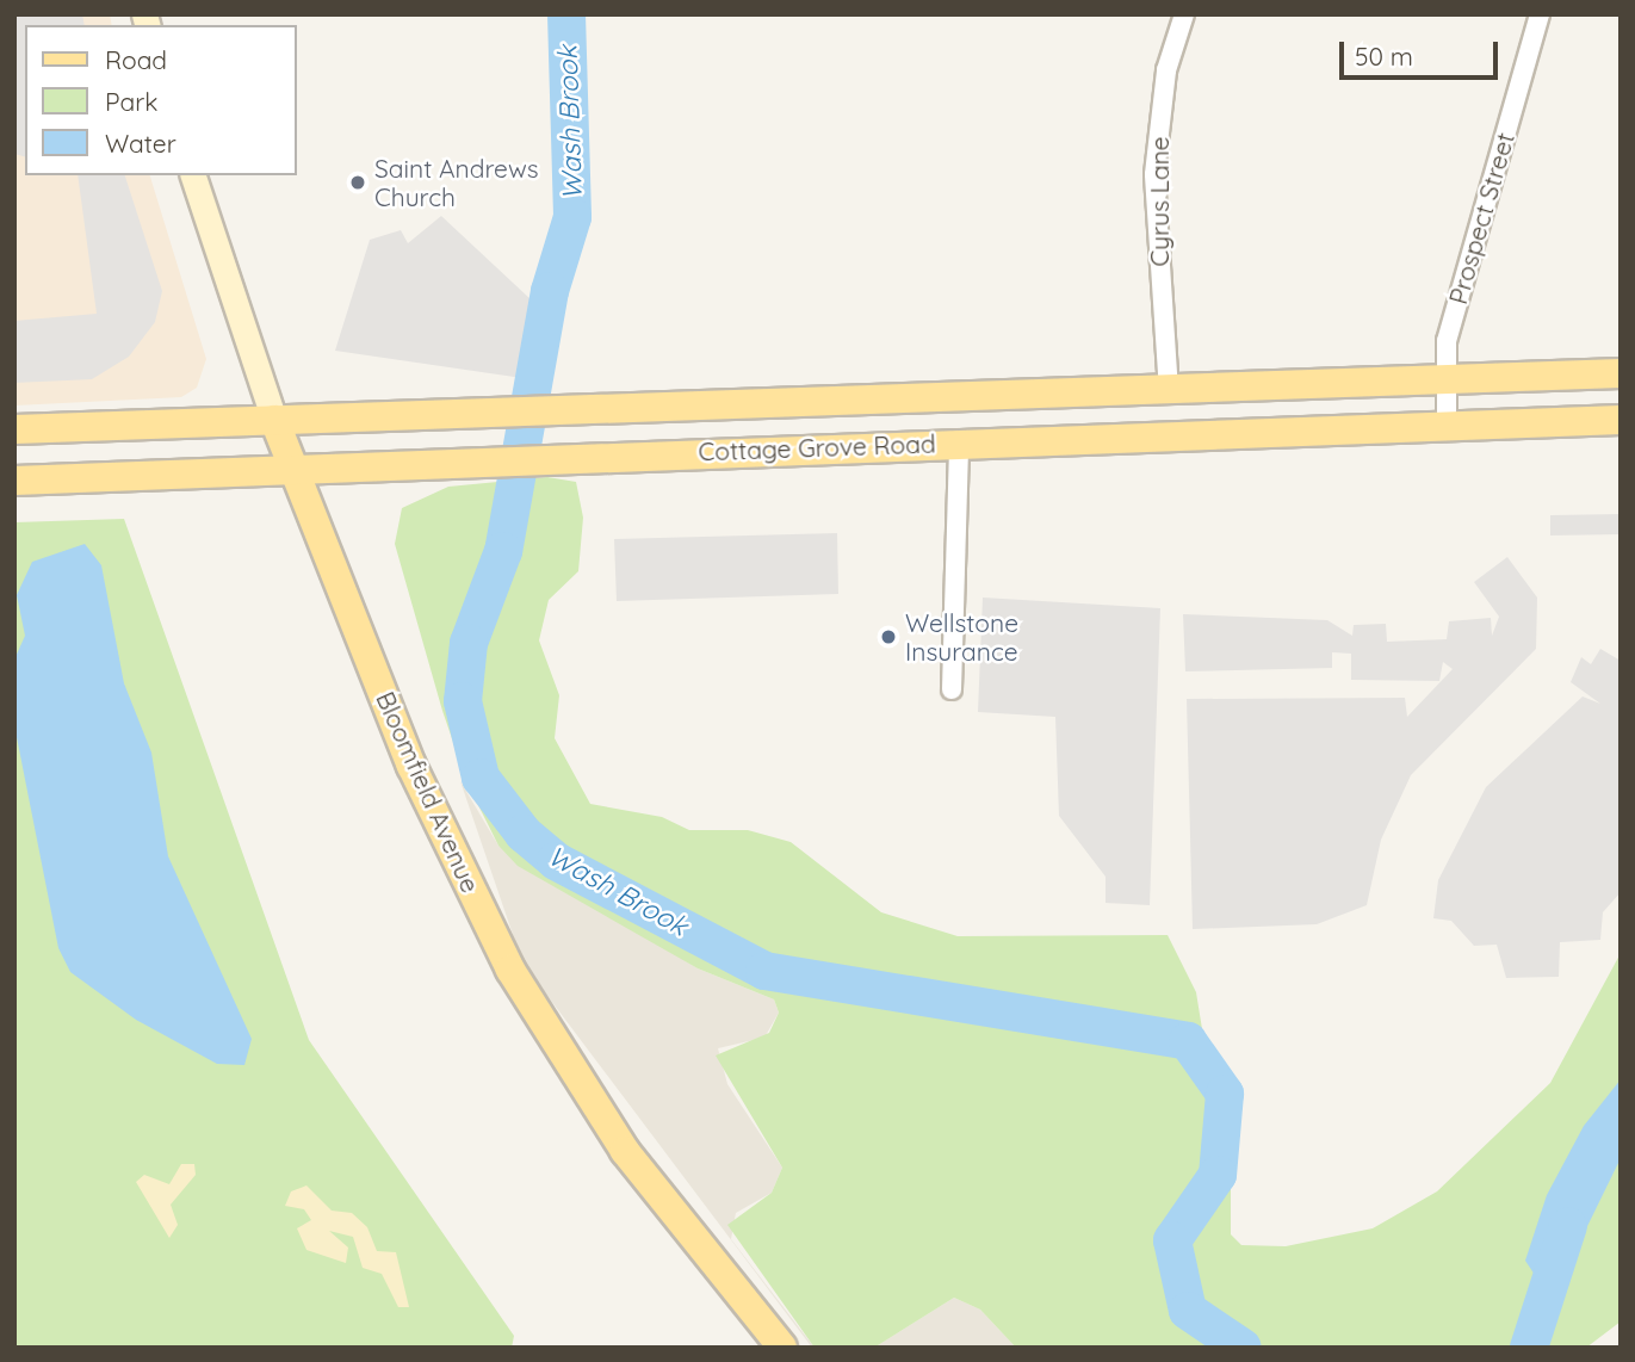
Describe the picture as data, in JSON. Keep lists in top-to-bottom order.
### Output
{
  "streets": {
    "main road": ["Cottage Grove Road", "Bloomfield Avenue"],
    "street": ["Cyrus Lane", "Prospect Street"]
  },
  "crossings": [
    ["Cyrus Lane", "Cottage Grove Road"],
    ["Prospect Street", "Cottage Grove Road"],
    ["Cottage Grove Road", "Bloomfield Avenue"]
  ],
  "water": ["Wash Brook"],
  "places": ["Saint Andrews Church", "Wellstone Insurance"],
  "legend": ["Road", "Park", "Water"],
  "scale_bar": "50 m"
}
